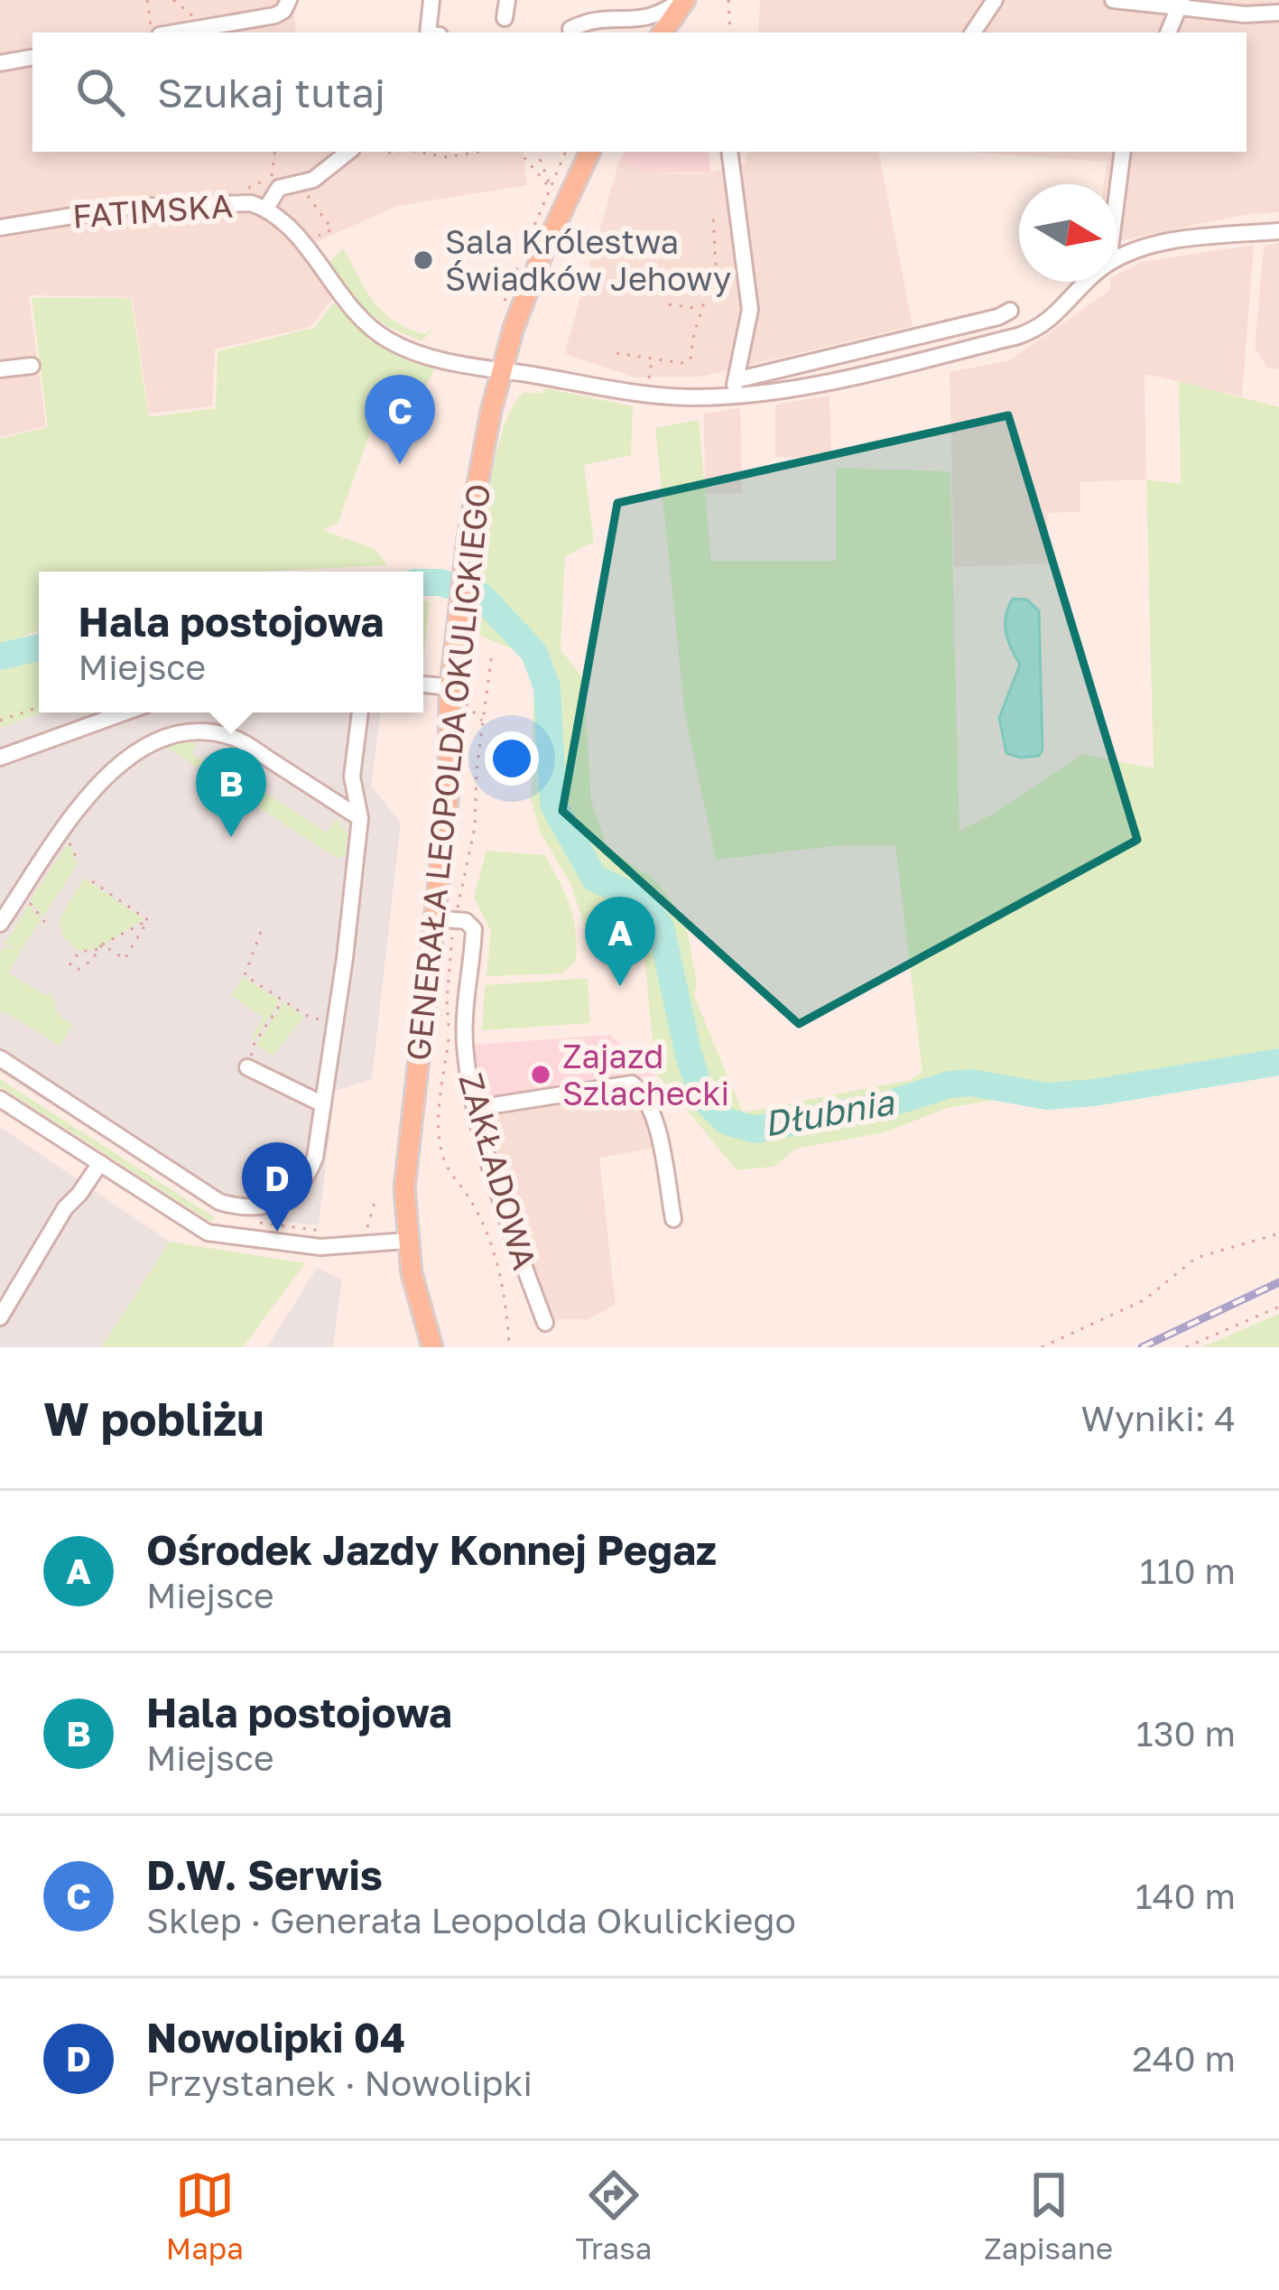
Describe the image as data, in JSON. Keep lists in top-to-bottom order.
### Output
{
  "streets": {
    "main road": ["GENERAŁA LEOPOLDA OKULICKIEGO"],
    "street": ["FATIMSKA", "ZAKŁADOWA"]
  },
  "crossings": [
    ["FATIMSKA", "GENERAŁA LEOPOLDA OKULICKIEGO"],
    ["GENERAŁA LEOPOLDA OKULICKIEGO", "ZAKŁADOWA"]
  ],
  "water": ["Dłubnia"],
  "places": ["Sala Królestwa Świadków Jehowy", "Zajazd Szlachecki"],
  "north": "right",
  "page": {
    "search": "Szukaj tutaj",
    "pins": [
      "C",
      "B",
      "A",
      "D"
    ],
    "popup": ["Hala postojowa", "Miejsce"],
    "heading": ["W pobliżu", "Wyniki: 4"],
    "list": [
      {
        "mark": "A",
        "name": "Ośrodek Jazdy Konnej Pegaz",
        "note": "Miejsce",
        "value": "110 m"
      },
      {
        "mark": "B",
        "name": "Hala postojowa",
        "note": "Miejsce",
        "value": "130 m"
      },
      {
        "mark": "C",
        "name": "D.W. Serwis",
        "note": "Sklep · Generała Leopolda Okulickiego",
        "value": "140 m"
      },
      {
        "mark": "D",
        "name": "Nowolipki 04",
        "note": "Przystanek · Nowolipki",
        "value": "240 m"
      }
    ],
    "nav": ["Mapa", "Trasa", "Zapisane"]
  }
}
